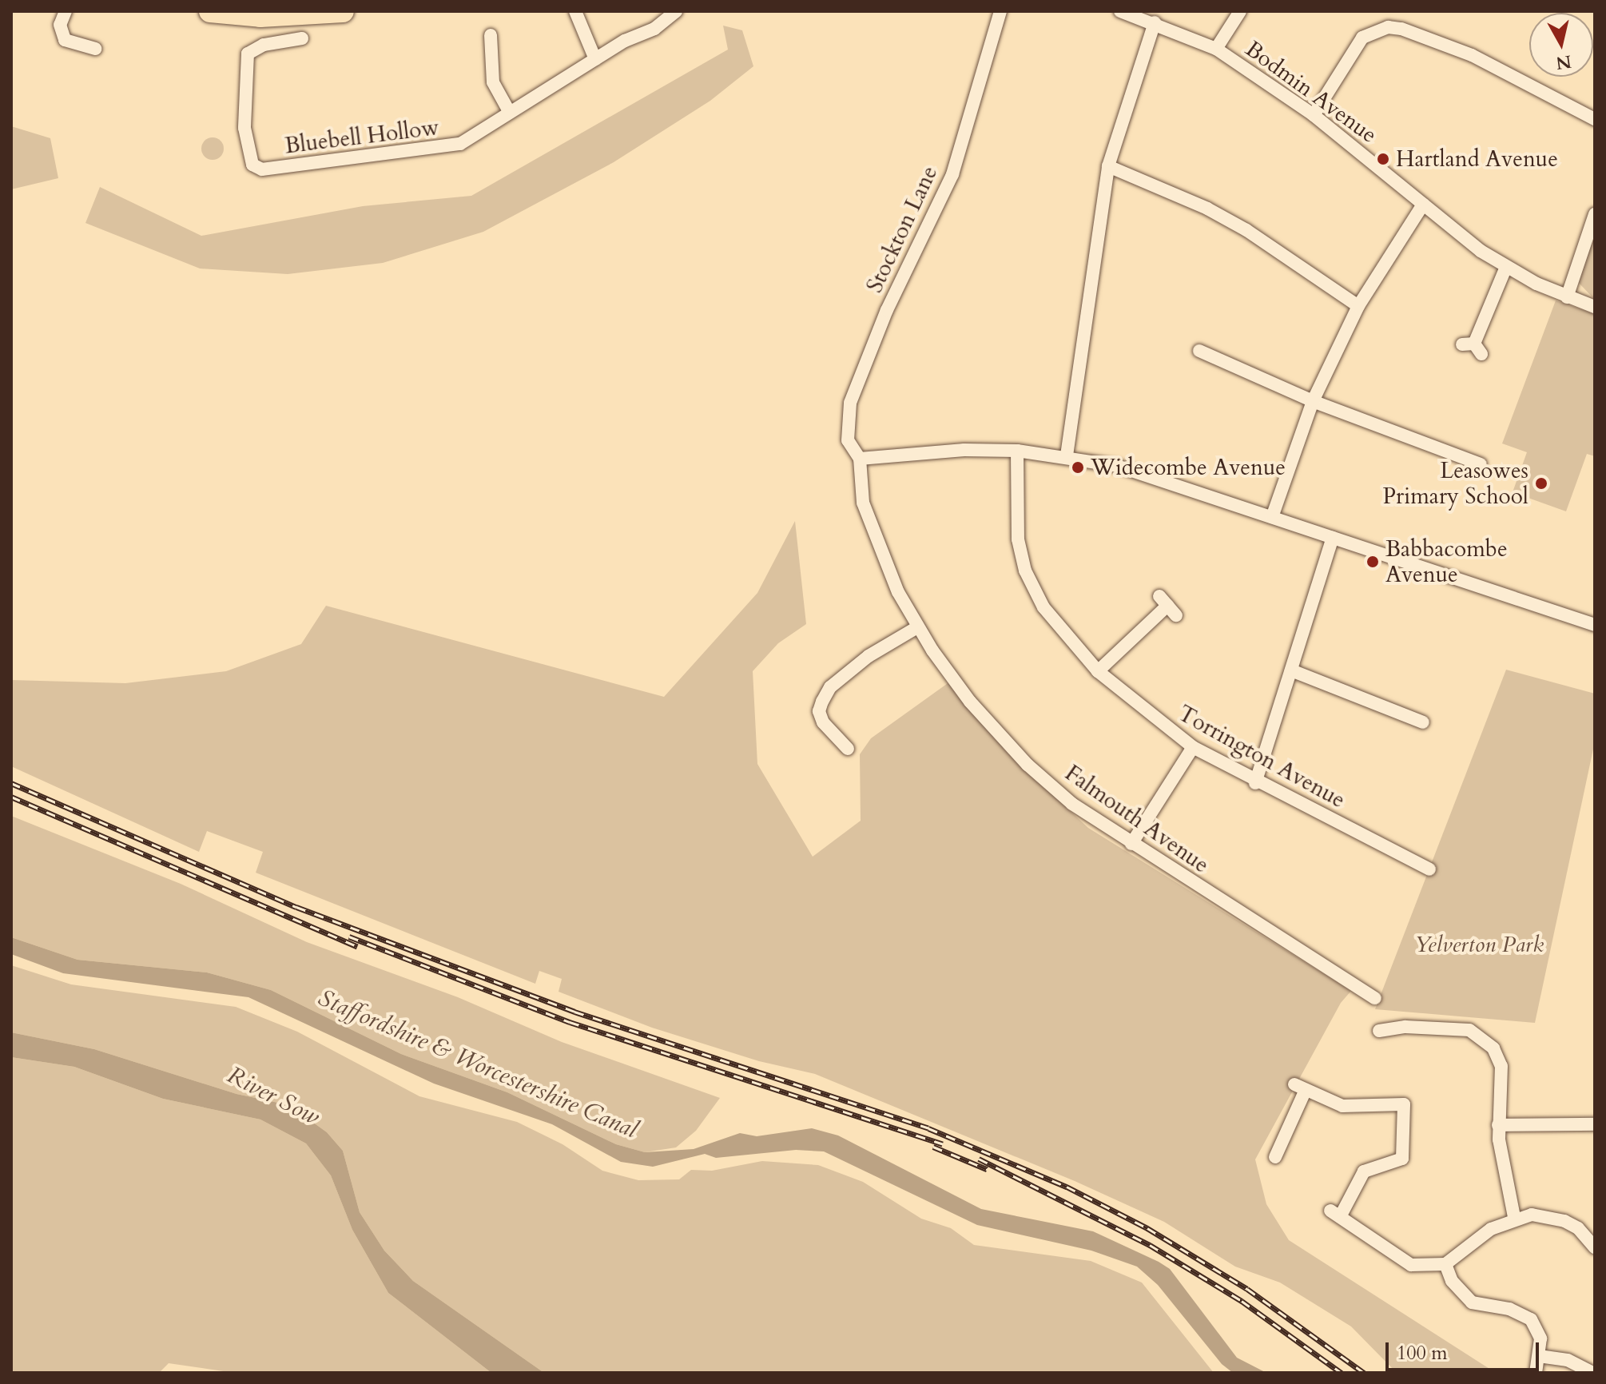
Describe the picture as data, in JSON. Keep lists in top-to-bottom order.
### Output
{
  "streets": {
    "street": [
      "Bodmin Avenue",
      "Bluebell Hollow",
      "Stockton Lane",
      "Torrington Avenue",
      "Falmouth Avenue"
    ]
  },
  "crossings": [
    ["Stockton Lane", "Falmouth Avenue"]
  ],
  "water": ["Staffordshire & Worcestershire Canal", "River Sow"],
  "parks": ["Yelverton Park"],
  "places": [
    "Hartland Avenue",
    "Widecombe Avenue",
    "Leasowes Primary School",
    "Babbacombe Avenue"
  ],
  "scale_bar": "100 m",
  "north": "bottom"
}
